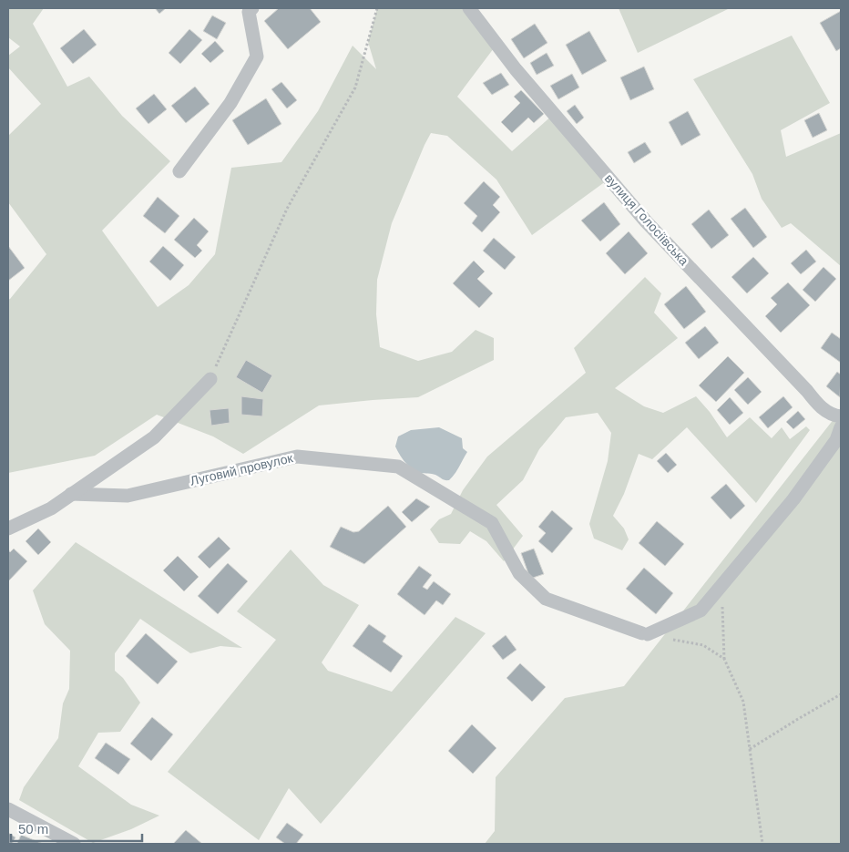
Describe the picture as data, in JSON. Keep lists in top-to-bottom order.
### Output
{
  "streets": {
    "street": ["вулиця Голосіївська", "Луговий провулок"]
  },
  "scale_bar": "50 m"
}
